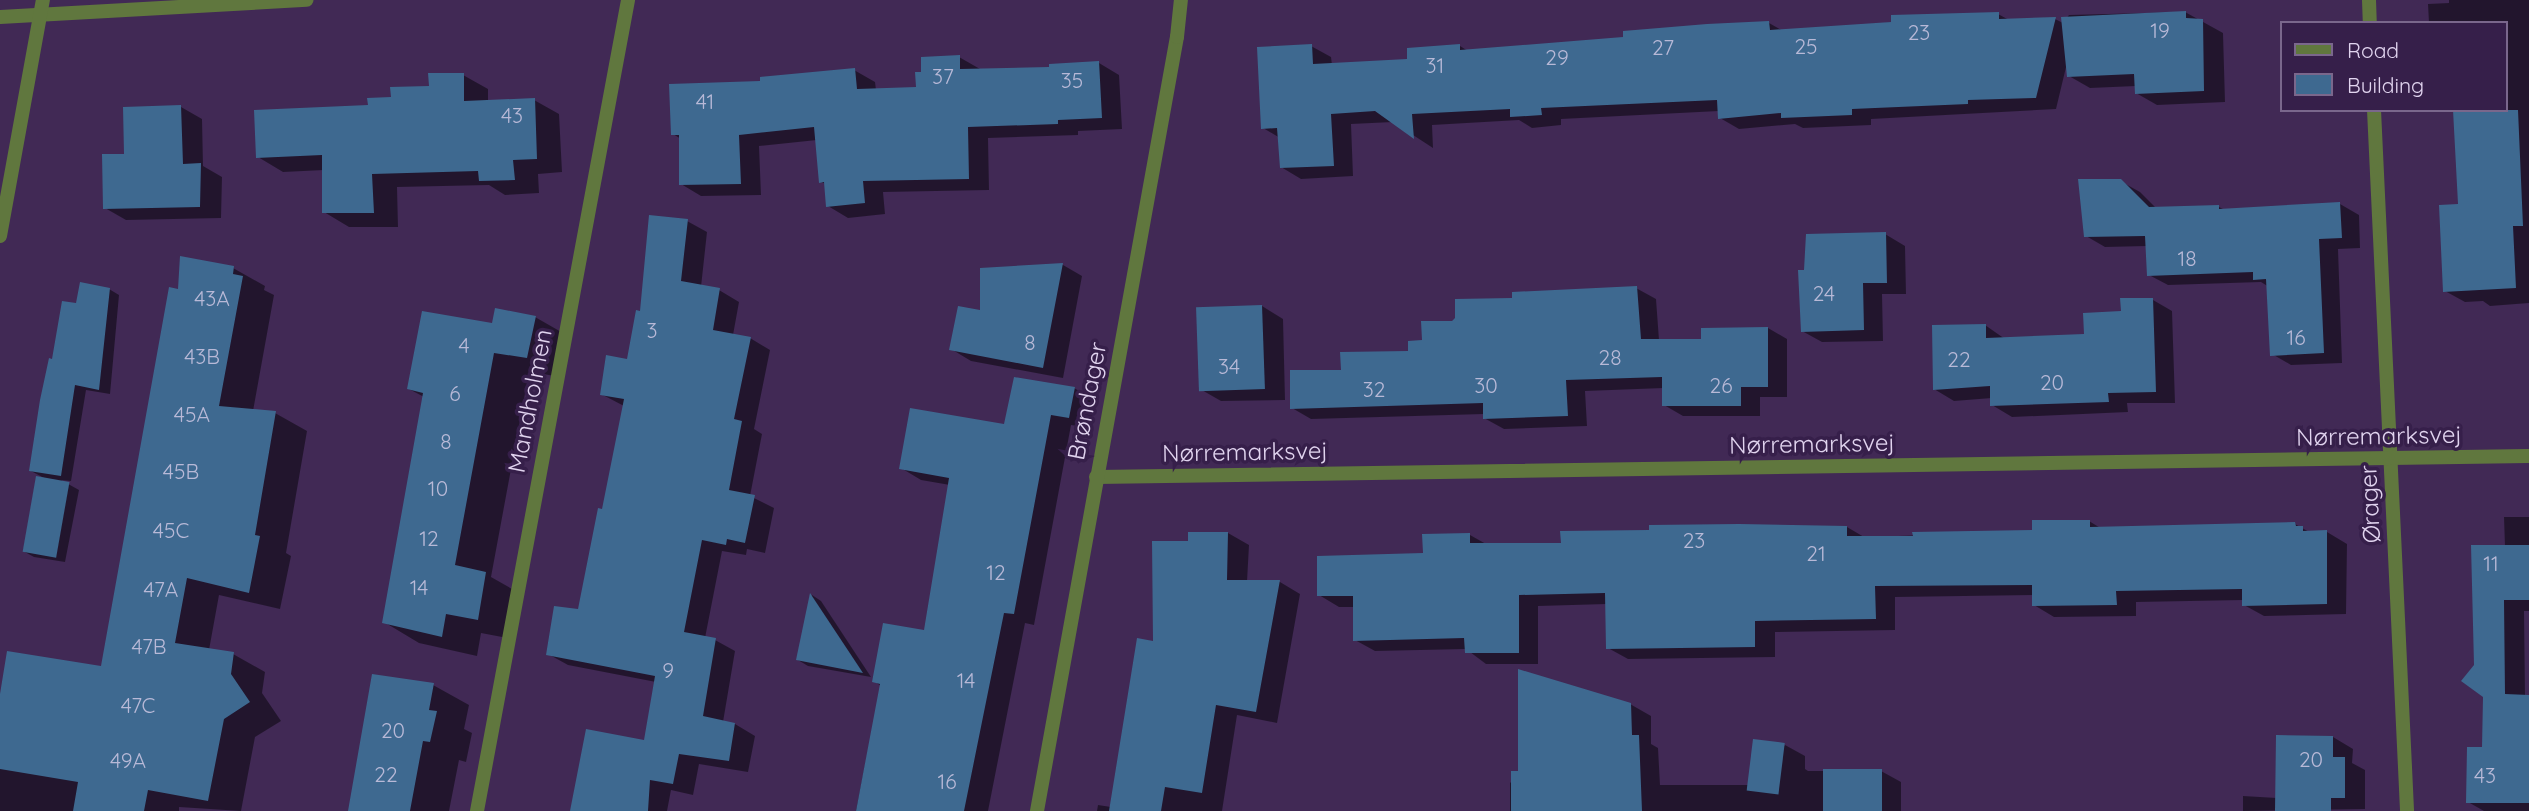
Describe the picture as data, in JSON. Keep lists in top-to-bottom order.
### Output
{
  "streets": {
    "street": [
      "Mandholmen",
      "Brøndager",
      "Nørremarksvej",
      "Ørager"
    ]
  },
  "crossings": [
    ["Brøndager", "Nørremarksvej"],
    ["Nørremarksvej", "Ørager"]
  ],
  "house_numbers": [
    "19",
    "23",
    "25",
    "27",
    "29",
    "31",
    "37",
    "35",
    "41",
    "43",
    "18",
    "24",
    "43A",
    "3",
    "16",
    "8",
    "4",
    "43B",
    "28",
    "22",
    "34",
    "20",
    "30",
    "26",
    "32",
    "6",
    "45A",
    "8",
    "45B",
    "10",
    "45C",
    "12",
    "23",
    "21",
    "11",
    "12",
    "14",
    "47A",
    "47B",
    "9",
    "14",
    "47C",
    "20",
    "20",
    "49A",
    "22",
    "43",
    "16"
  ],
  "legend": ["Road", "Building"]
}
